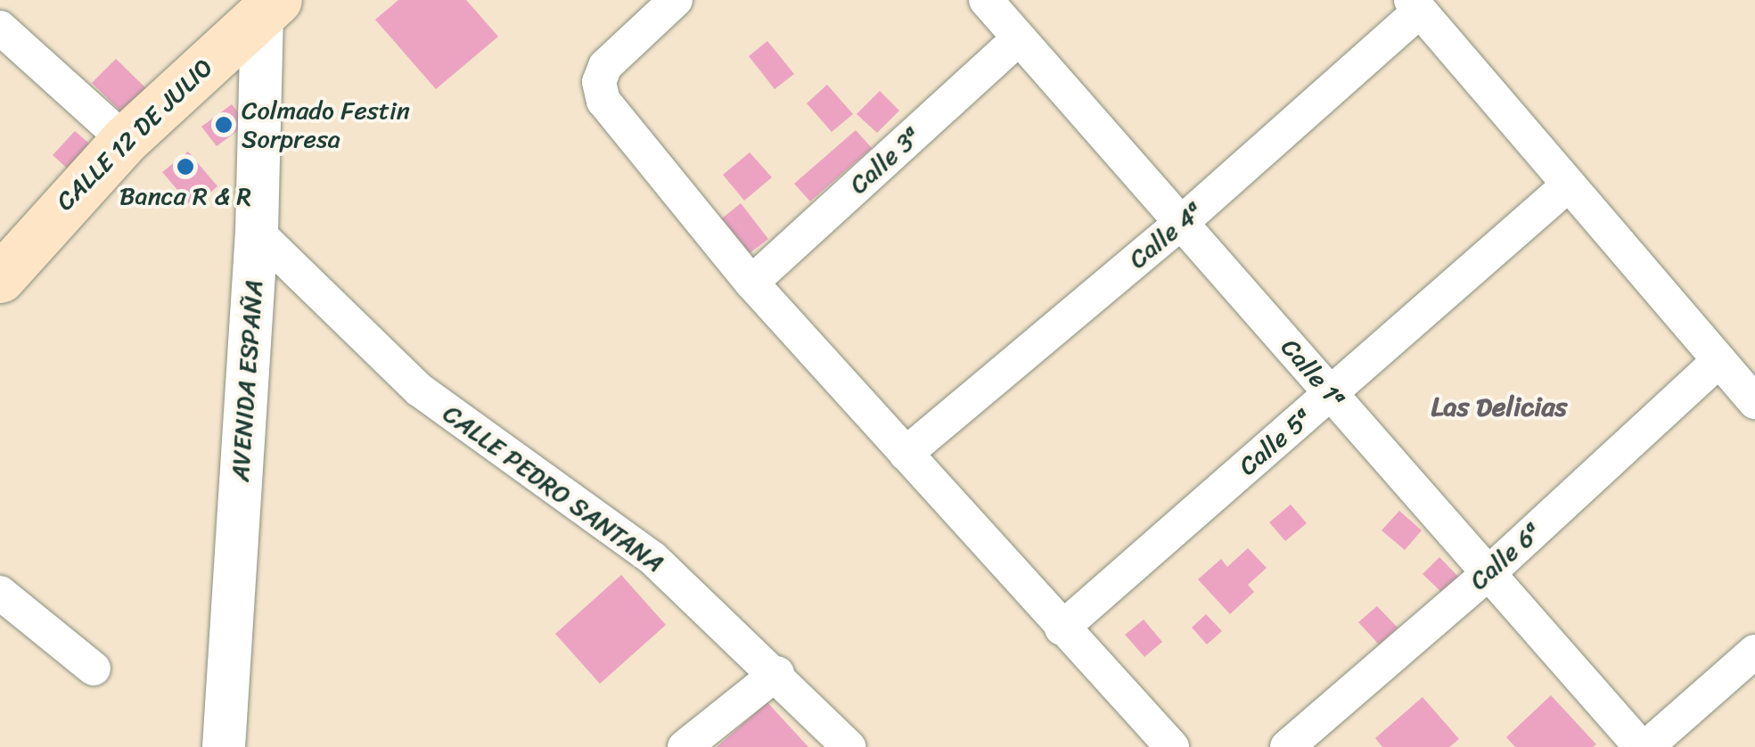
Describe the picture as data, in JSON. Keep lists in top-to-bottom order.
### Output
{
  "streets": {
    "main road": ["CALLE 12 DE JULIO"],
    "street": [
      "Calle 3ª",
      "Calle 4ª",
      "Calle 1ª",
      "AVENIDA ESPAÑA",
      "Calle 5ª",
      "CALLE PEDRO SANTANA",
      "Calle 6ª"
    ]
  },
  "crossings": [
    ["CALLE 12 DE JULIO", "AVENIDA ESPAÑA"],
    ["Calle 3ª", "Calle 1ª"],
    ["Calle 4ª", "Calle 1ª"],
    ["Calle 1ª", "Calle 5ª"],
    ["Calle 1ª", "Calle 6ª"],
    ["AVENIDA ESPAÑA", "CALLE PEDRO SANTANA"]
  ],
  "districts": ["Las Delicias"],
  "places": ["Colmado Festin Sorpresa", "Banca R & R"]
}
